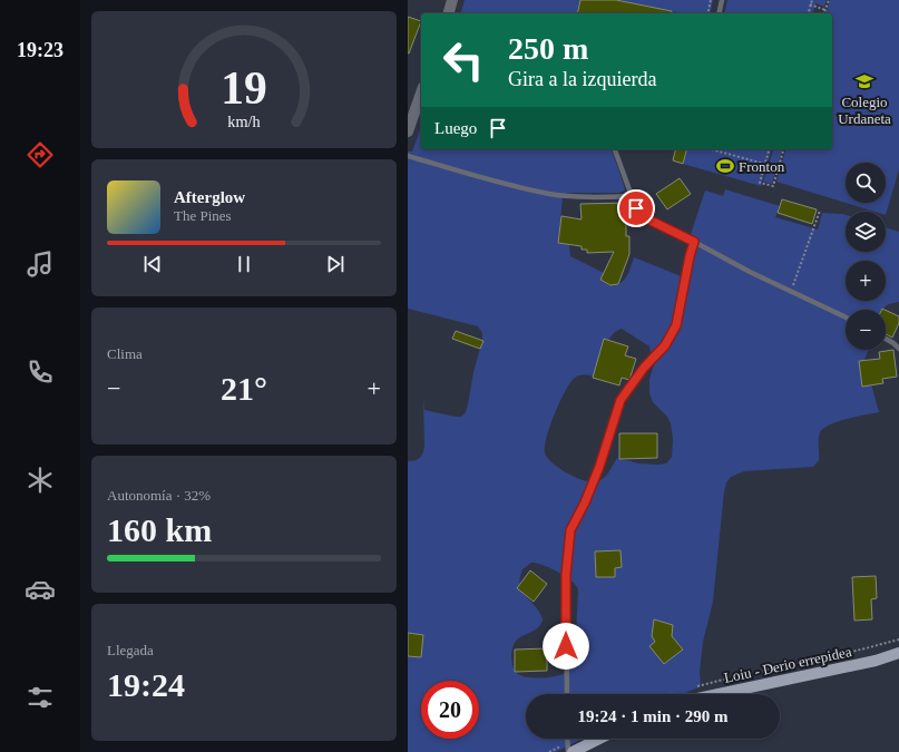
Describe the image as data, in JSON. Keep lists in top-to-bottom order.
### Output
{
  "streets": {
    "main road": ["Loiu - Derio errepidea"]
  },
  "places": {
    "school or university": ["Colegio Urdaneta"],
    "sports": ["Fronton"]
  },
  "page": {
    "tabs": "19:23",
    "turn": ["250 m", "Gira a la izquierda"],
    "then": "Luego",
    "map_buttons": ["+", "−"],
    "song": ["Afterglow", "The Pines"],
    "tile": [
      "Clima",
      ["Autonomía · 32%", "160 km"],
      ["Llegada", "19:24"]
    ],
    "heat": ["−", "21°", "+"],
    "limit": "20",
    "trip": "19:24 · 1 min · 290 m",
    "gauge": ["19", "km/h"]
  }
}
